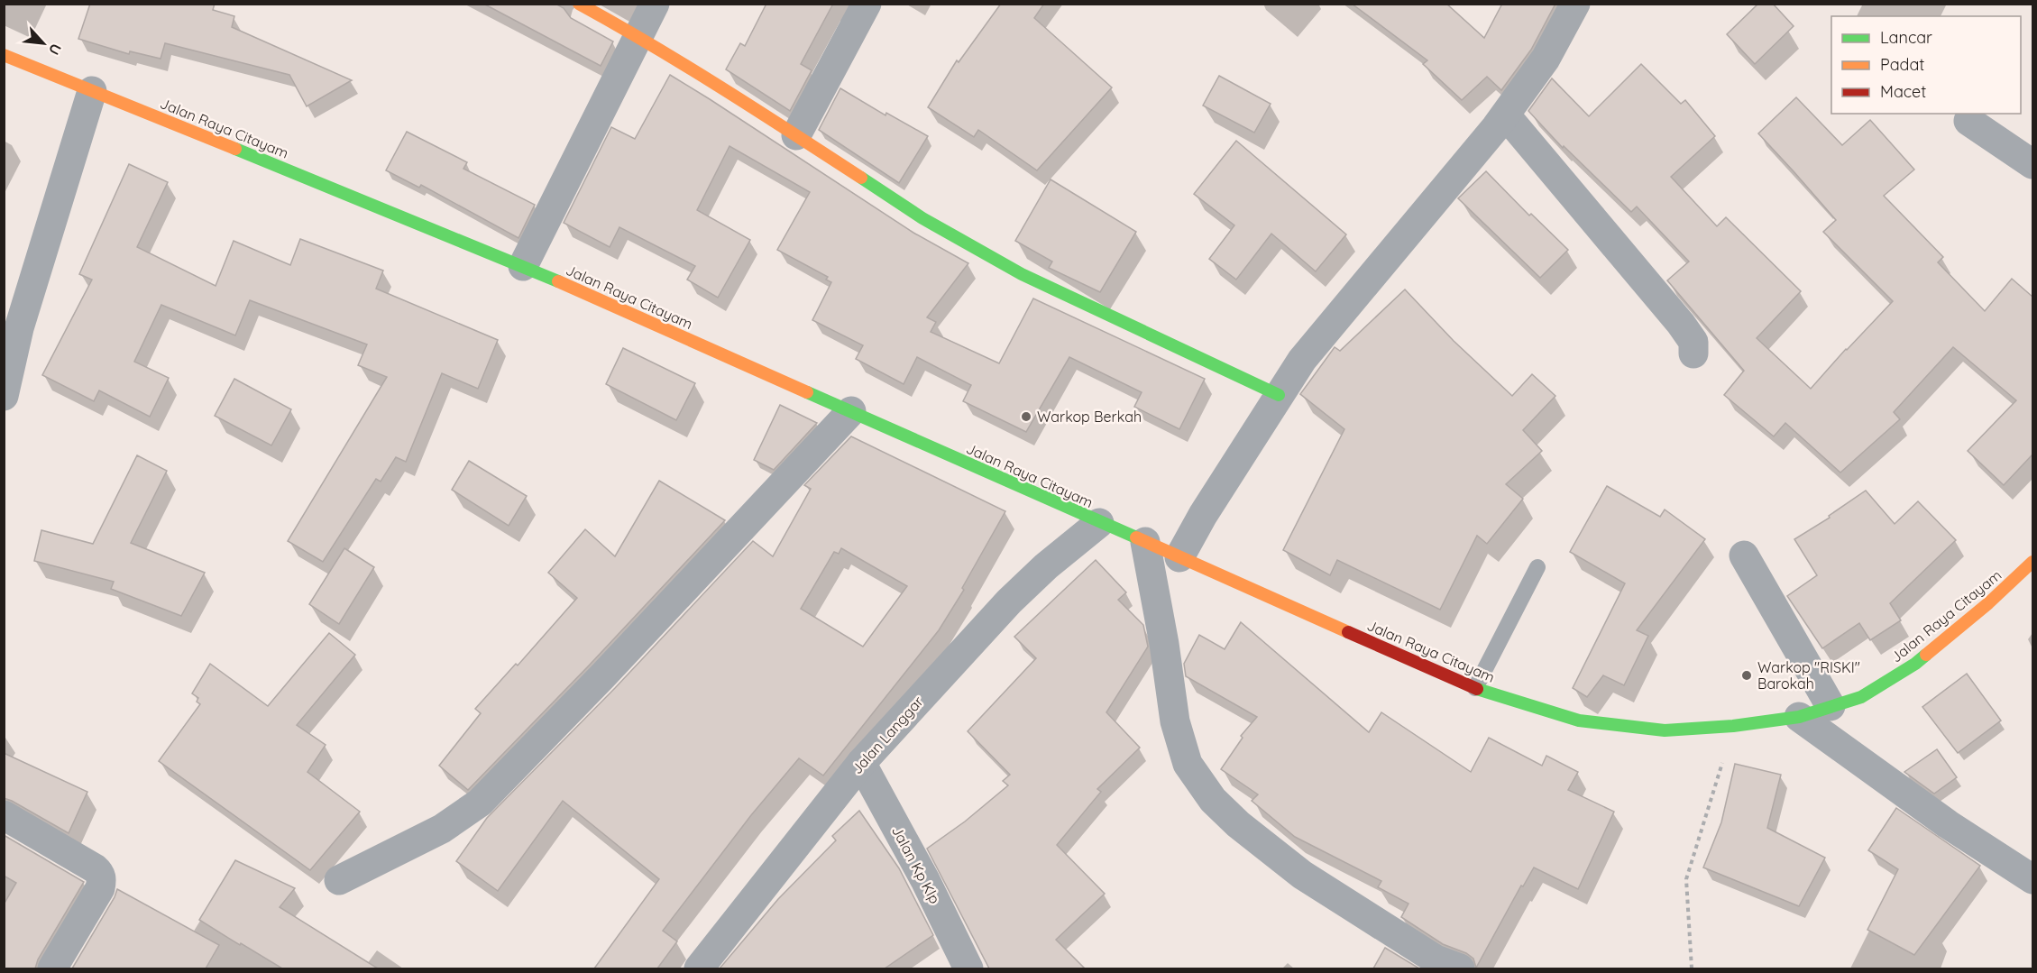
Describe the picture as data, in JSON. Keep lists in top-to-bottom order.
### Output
{
  "streets": {
    "main road": ["Jalan Raya Citayam"],
    "street": ["Jalan Langgar", "Jalan Kp Klp"]
  },
  "crossings": [
    ["Jalan Raya Citayam", "Jalan Langgar"],
    ["Jalan Langgar", "Jalan Kp Klp"]
  ],
  "places": ["Warkop Berkah", "Warkop \"RISKI\" Barokah"],
  "legend": ["Lancar", "Padat", "Macet"],
  "north": "bottom right"
}
